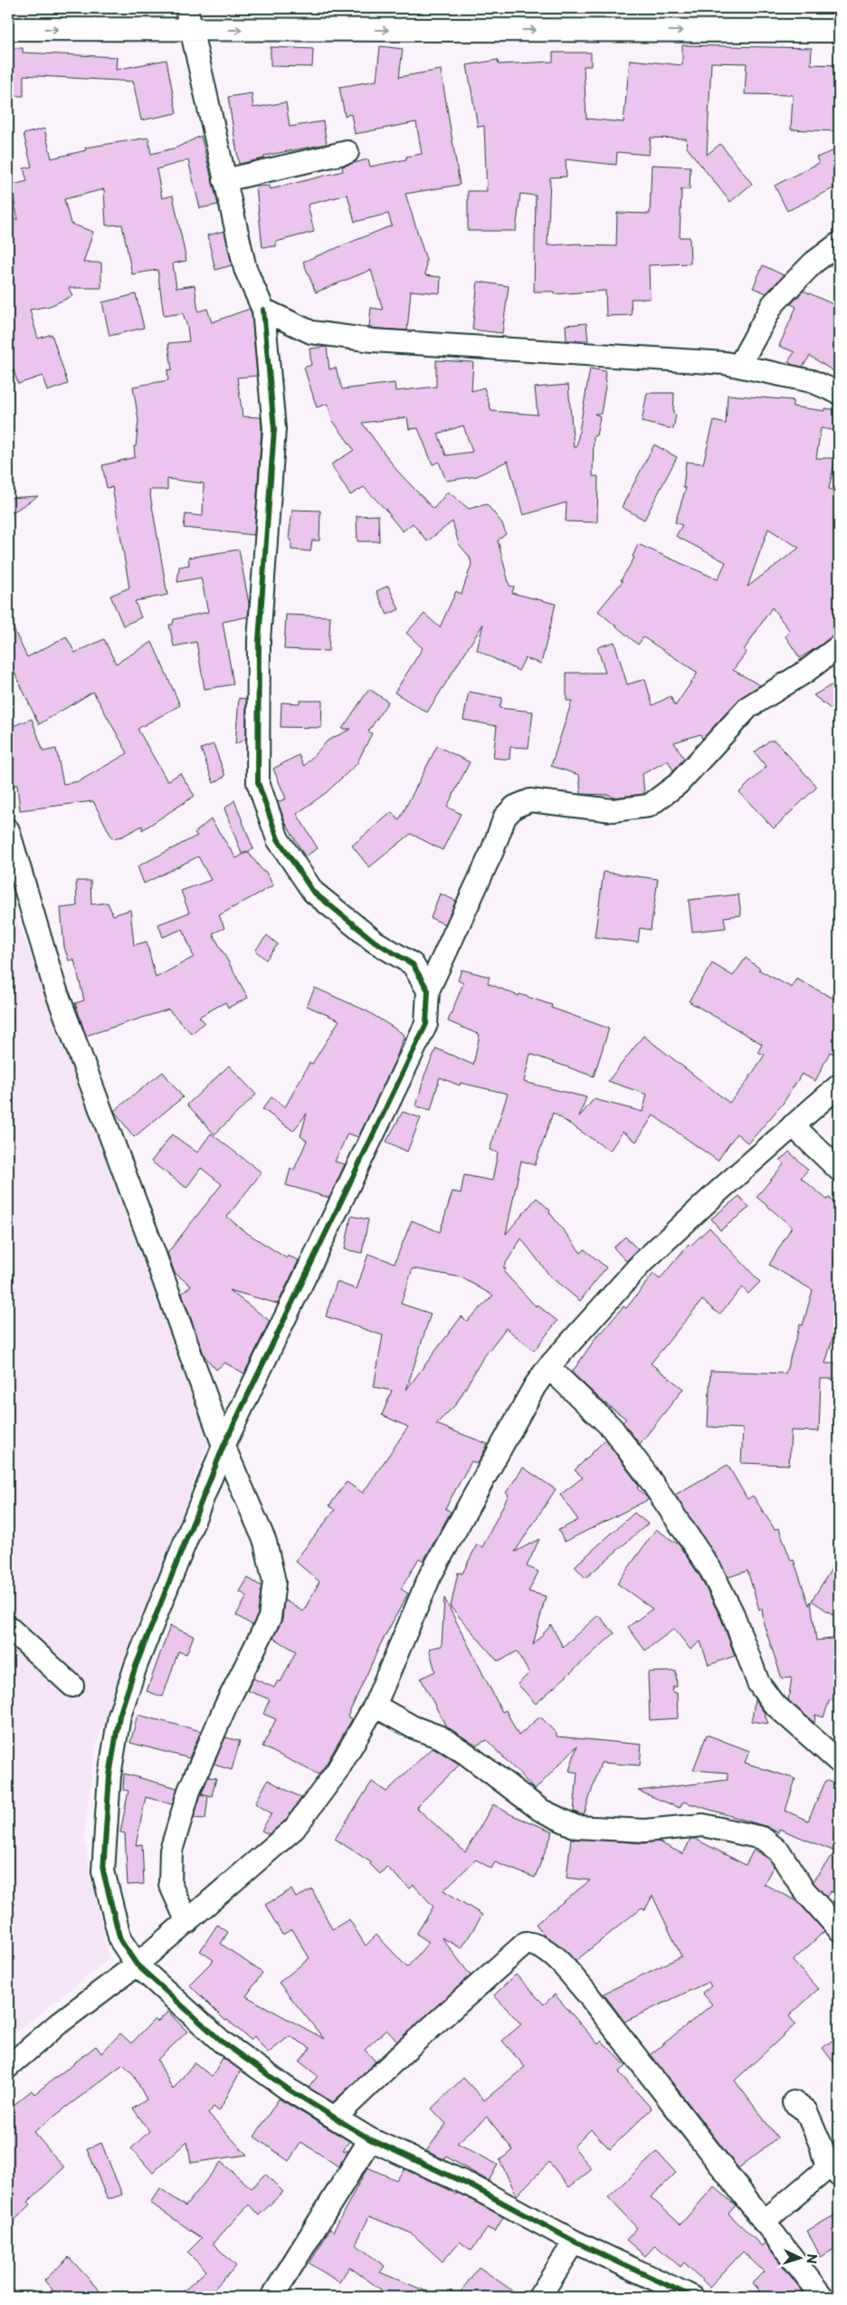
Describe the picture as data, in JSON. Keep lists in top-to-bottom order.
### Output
{
  "north": "right"
}
